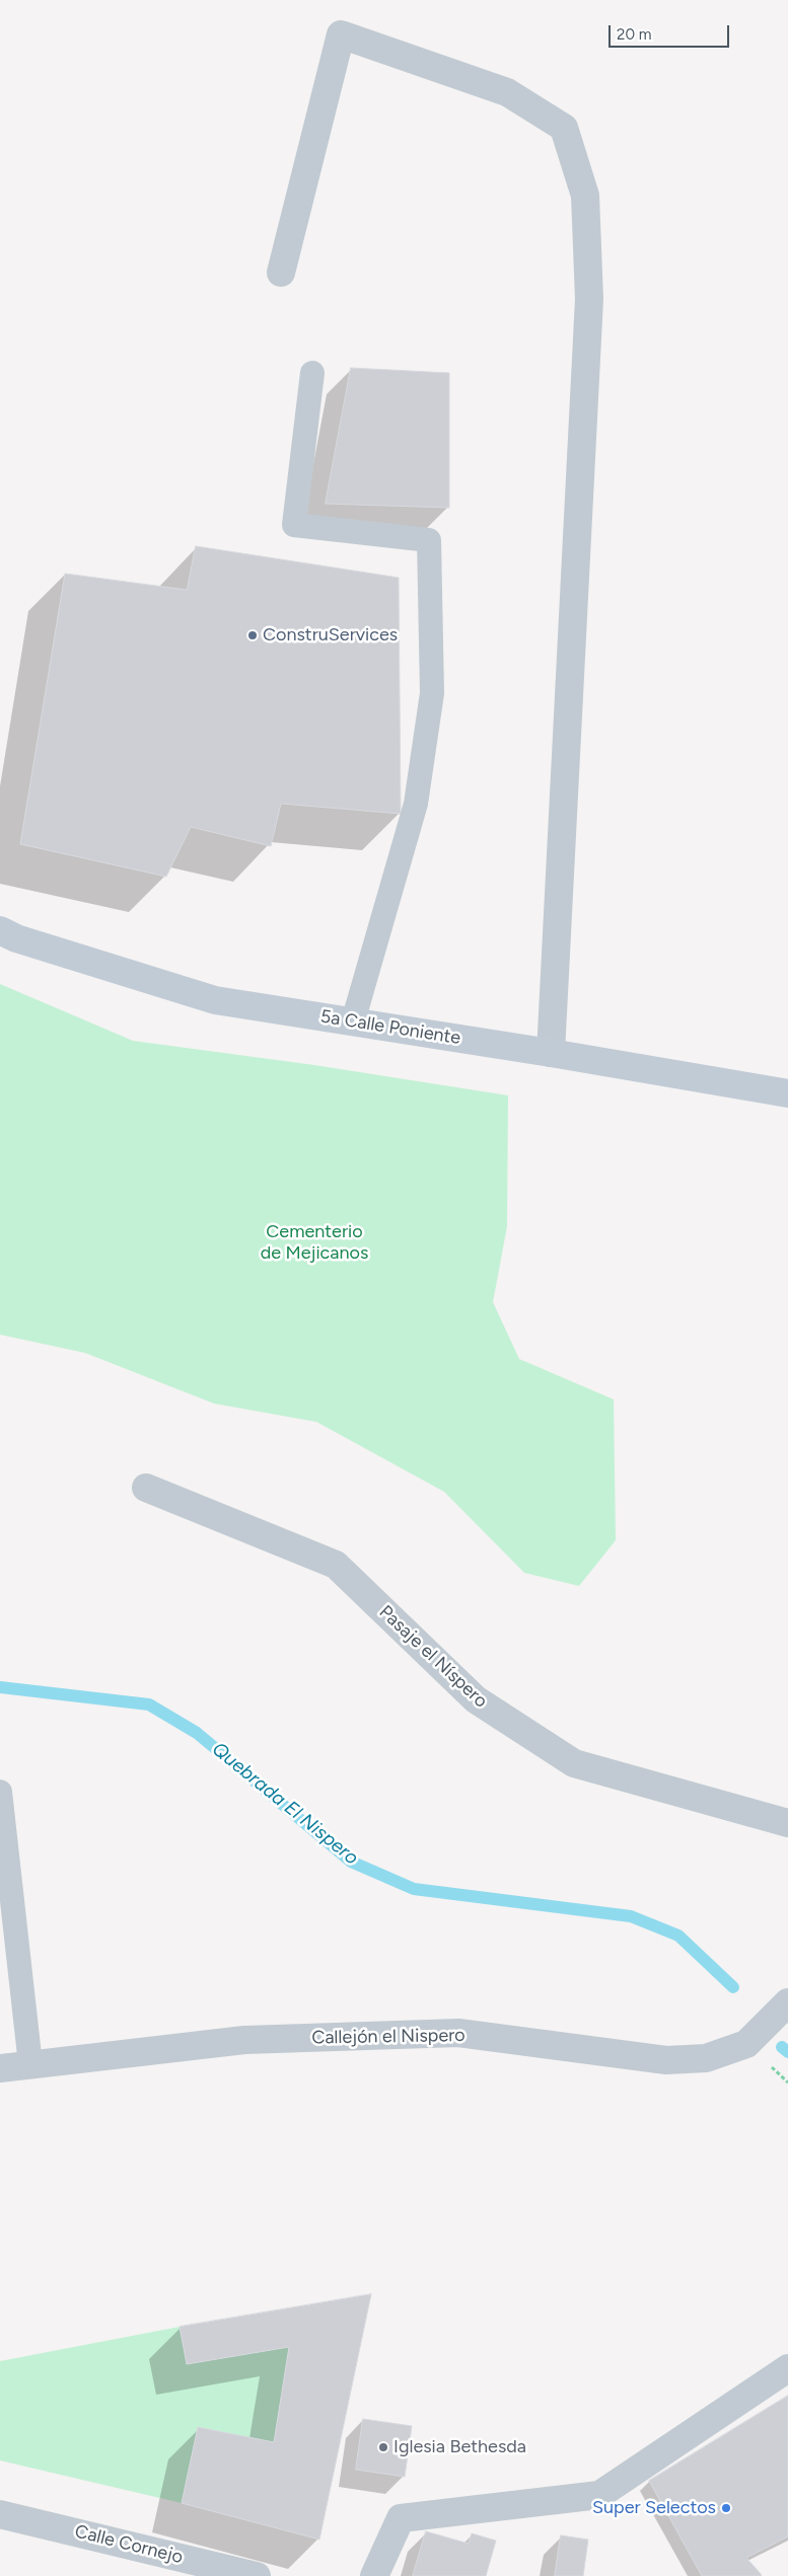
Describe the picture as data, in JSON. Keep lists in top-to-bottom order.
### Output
{
  "streets": {
    "street": [
      "5a Calle Poniente",
      "Pasaje el Níspero",
      "Callejón el Nispero",
      "Calle Cornejo"
    ]
  },
  "water": ["Quebrada El Nispero"],
  "parks": ["Cementerio de Mejicanos"],
  "places": ["ConstruServices", "Iglesia Bethesda", "Super Selectos"],
  "scale_bar": "20 m"
}
